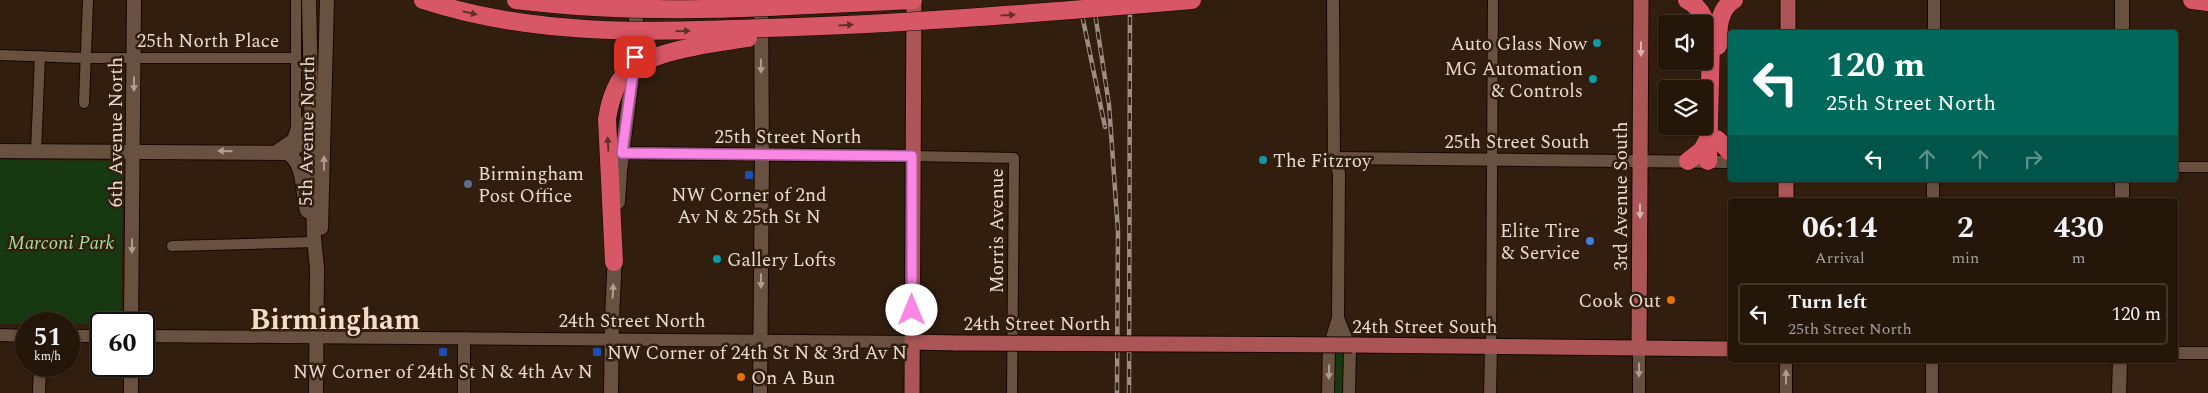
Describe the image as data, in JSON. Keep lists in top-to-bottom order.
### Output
{
  "streets": {
    "main road": [
      "5th Avenue North",
      "6th Avenue North",
      "3rd Avenue South",
      "24th Street North",
      "24th Street South"
    ],
    "street": [
      "25th North Place",
      "25th Street North",
      "25th Street South",
      "Morris Avenue"
    ]
  },
  "crossings": [
    ["25th North Place", "6th Avenue North"],
    ["5th Avenue North", "24th Street North"],
    ["25th Street North", "Morris Avenue"],
    ["25th Street South", "3rd Avenue South"],
    ["3rd Avenue South", "24th Street South"],
    ["24th Street North", "24th Street South"]
  ],
  "one_way": ["6th Avenue North", "3rd Avenue South"],
  "districts": ["Birmingham"],
  "parks": ["Marconi Park"],
  "places": {
    "other": [
      "Auto Glass Now",
      "MG Automation & Controls",
      "The Fitzroy",
      "Birmingham Post Office",
      "Elite Tire & Service",
      "Gallery Lofts",
      "Cook Out",
      "On A Bun"
    ],
    "transit": ["NW Corner of 2nd Av N & 25th St N", "NW Corner of 24th St N & 4th Av N", "NW Corner of 24th St N & 3rd Av N"]
  },
  "page": {
    "turn": ["120 m", "25th Street North"],
    "eta": [
      "06:14",
      "Arrival",
      "2",
      "min",
      "430",
      "m"
    ],
    "list": [
      {
        "name": "Turn left",
        "note": "25th Street North",
        "value": "120 m"
      }
    ],
    "speed": "51 km/h",
    "limit": "60"
  }
}
